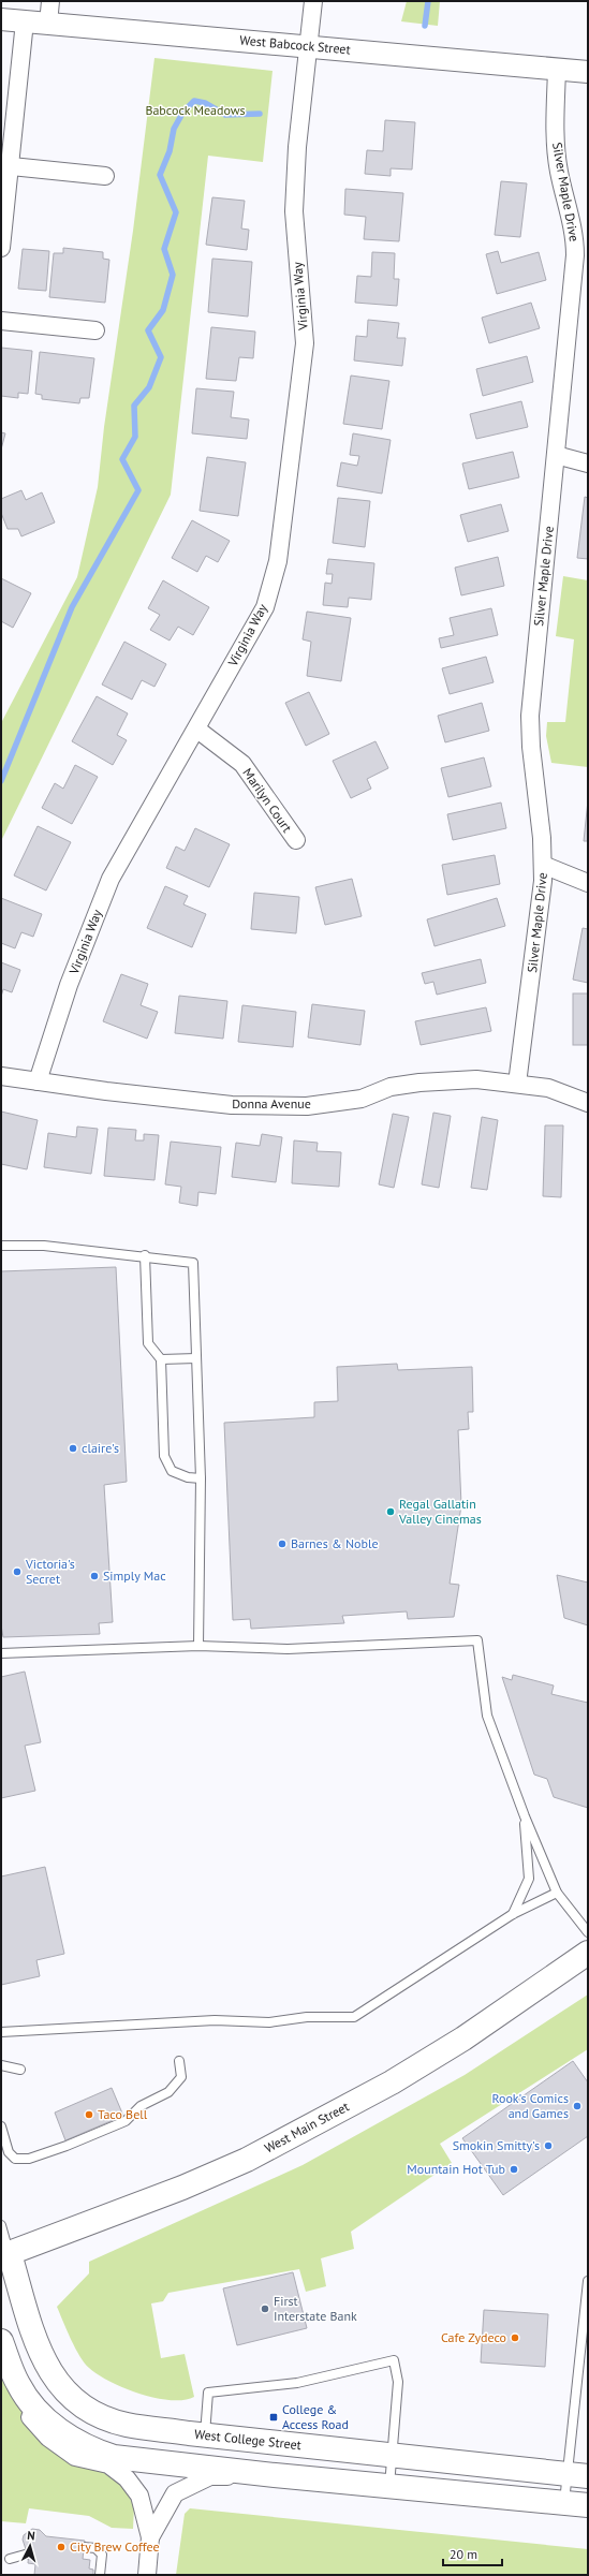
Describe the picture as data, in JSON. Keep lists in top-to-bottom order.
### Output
{
  "streets": {
    "main road": ["West Main Street", "West College Street"],
    "street": [
      "West Babcock Street",
      "Silver Maple Drive",
      "Virginia Way",
      "Marilyn Court",
      "Donna Avenue"
    ]
  },
  "crossings": [
    ["West Babcock Street", "Silver Maple Drive"],
    ["West Babcock Street", "Virginia Way"],
    ["Silver Maple Drive", "Donna Avenue"],
    ["Virginia Way", "Marilyn Court"],
    ["Virginia Way", "Donna Avenue"],
    ["West Main Street", "West College Street"]
  ],
  "parks": ["Babcock Meadows"],
  "places": {
    "other": [
      "claire's",
      "Regal Gallatin Valley Cinemas",
      "Barnes & Noble",
      "Victoria's Secret",
      "Simply Mac",
      "Rook's Comics and Games",
      "Taco Bell",
      "Smokin Smitty's",
      "Mountain Hot Tub",
      "First Interstate Bank",
      "Cafe Zydeco",
      "City Brew Coffee"
    ],
    "transit": ["College & Access Road"]
  },
  "scale_bar": "20 m",
  "north": "top"
}
